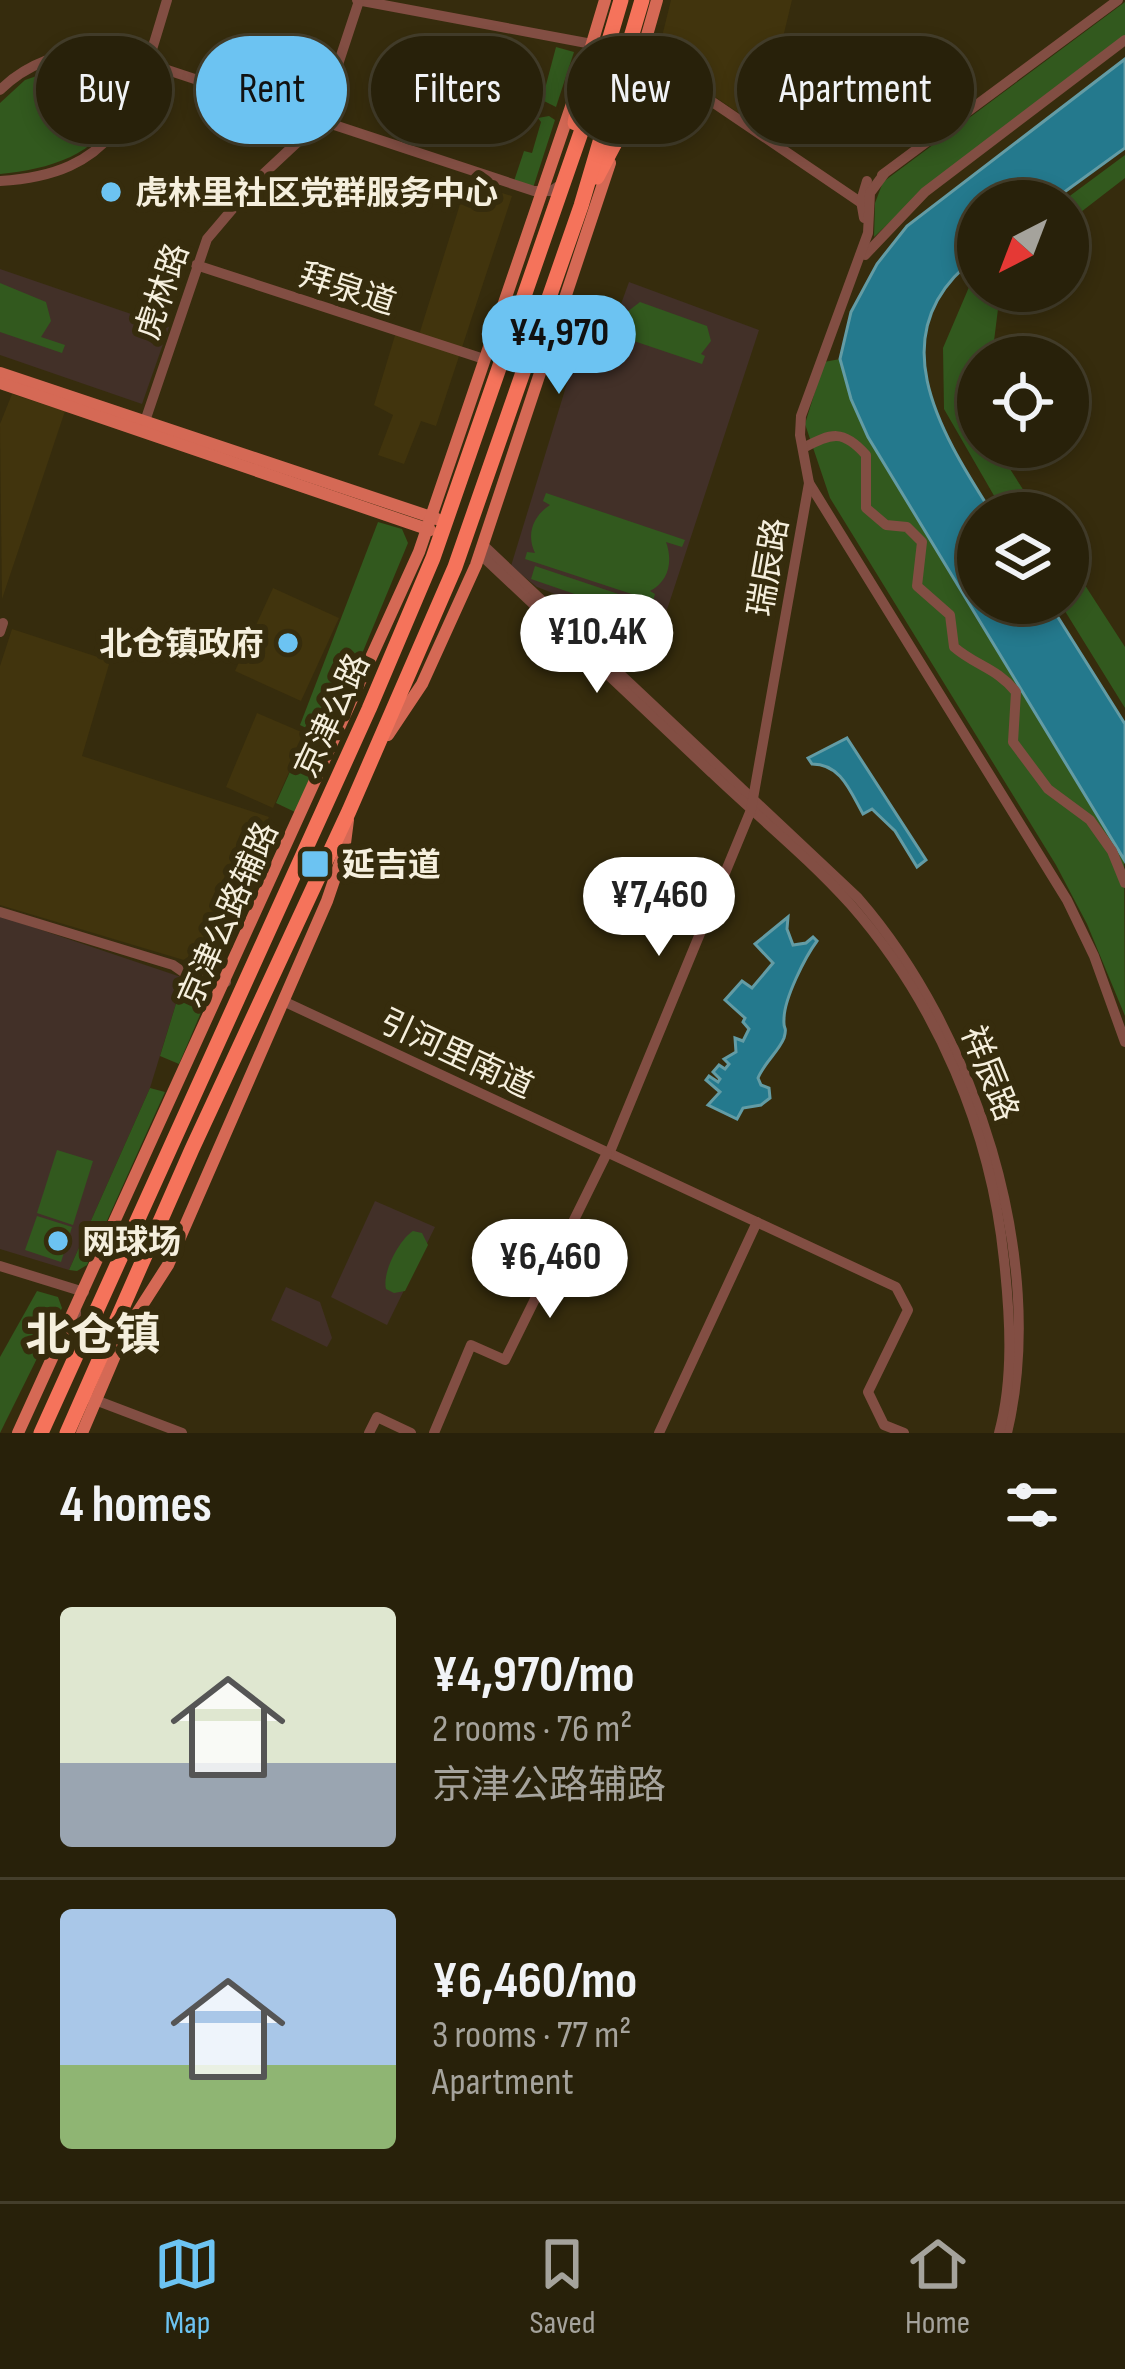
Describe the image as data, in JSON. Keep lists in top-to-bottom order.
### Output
{
  "streets": {
    "highway": ["京津公路"],
    "main road": ["京津公路辅路"],
    "street": [
      "拜泉道",
      "虎林路",
      "瑞辰路",
      "引河里南道",
      "祥辰路"
    ]
  },
  "crossings": [
    ["拜泉道", "虎林路"],
    ["拜泉道", "京津公路辅路"],
    ["瑞辰路", "引河里南道"],
    ["瑞辰路", "祥辰路"]
  ],
  "districts": ["北仓镇"],
  "places": {
    "other": ["虎林里社区党群服务中心", "北仓镇政府", "网球场"],
    "transit": ["延吉道"]
  },
  "north": "bottom left",
  "page": {
    "chip": [
      "Buy",
      "Rent",
      "Filters",
      "New",
      "Apartment"
    ],
    "price": [
      "¥4,970",
      "¥10.4K",
      "¥7,460",
      "¥6,460"
    ],
    "heading": "4 homes",
    "list": [
      {
        "name": "¥4,970/mo",
        "note": "2 rooms · 76 m² · 京津公路辅路"
      },
      {
        "name": "¥6,460/mo",
        "note": "3 rooms · 77 m² · Apartment"
      }
    ],
    "tabs": ["Map", "Saved", "Home"]
  }
}
